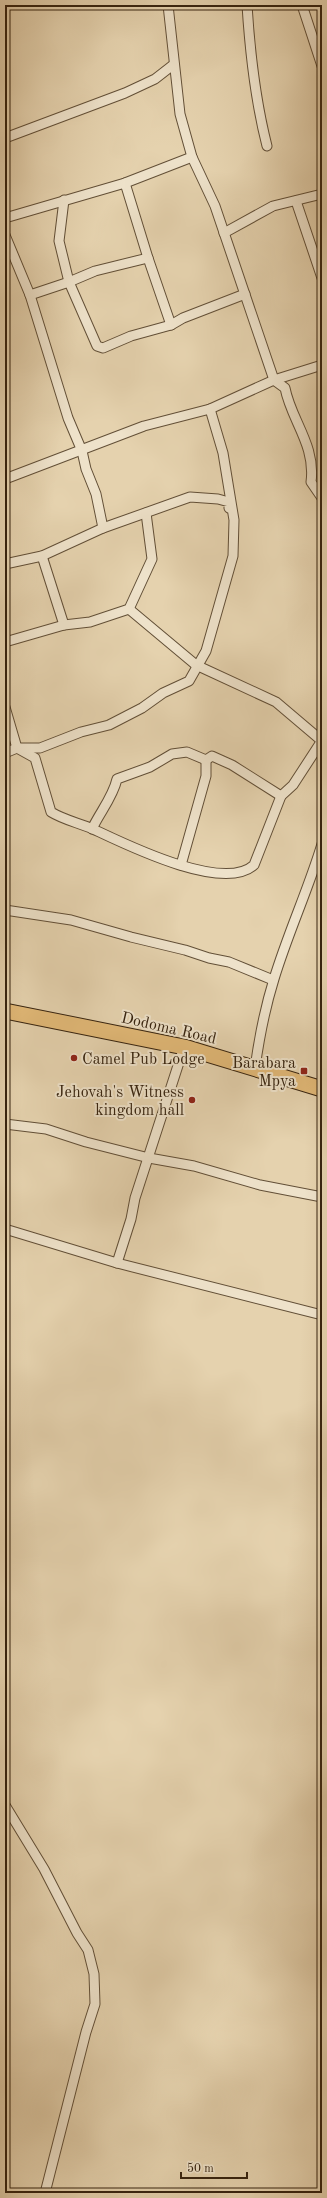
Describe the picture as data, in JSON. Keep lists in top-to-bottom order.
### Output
{
  "streets": {
    "highway": ["Dodoma Road"]
  },
  "places": {
    "other": ["Camel Pub Lodge", "Jehovah's Witness kingdom hall"],
    "transit": ["Barabara Mpya"]
  },
  "scale_bar": "50 m"
}
